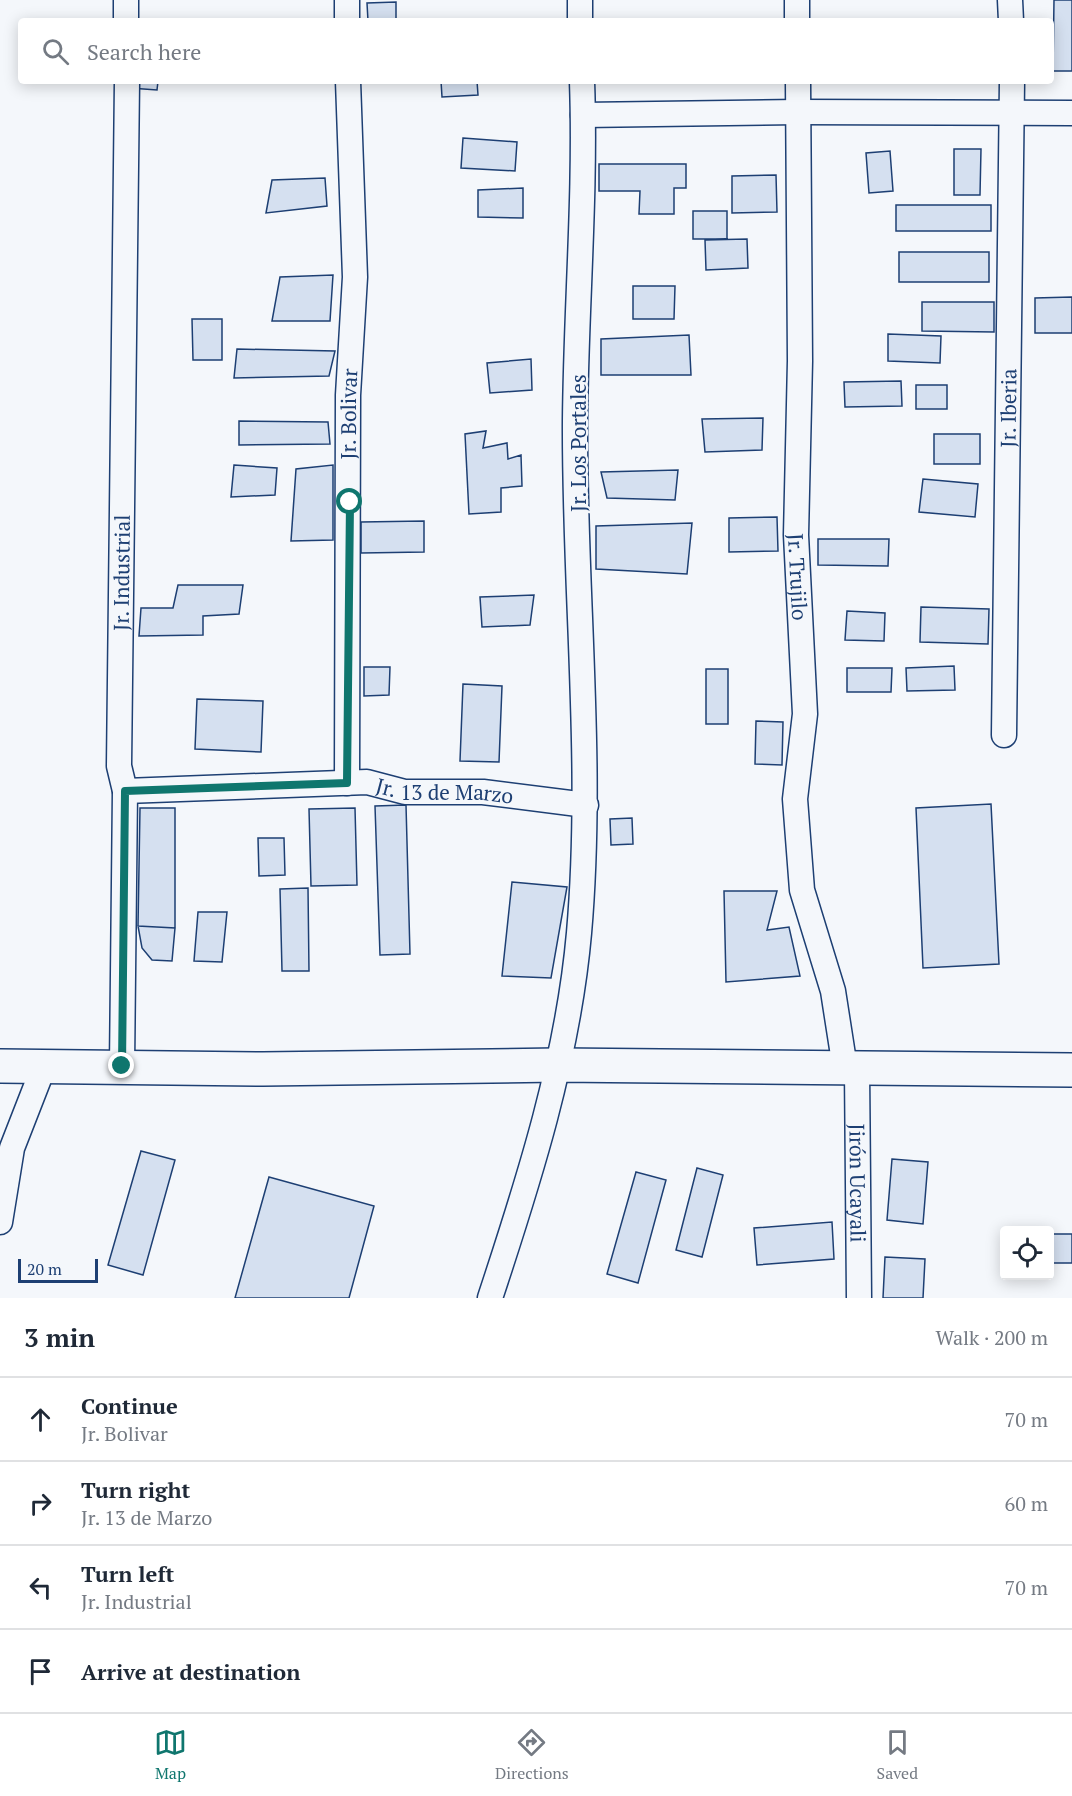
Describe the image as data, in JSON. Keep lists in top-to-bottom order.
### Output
{
  "streets": {
    "street": [
      "Jr. Iberia",
      "Jr. Bolivar",
      "Jr. Los Portales",
      "Jr. Industrial",
      "Jr. Trujilo",
      "Jr. 13 de Marzo",
      "Jirón Ucayali"
    ]
  },
  "crossings": [
    ["Jr. Bolivar", "Jr. 13 de Marzo"],
    ["Jr. Los Portales", "Jr. 13 de Marzo"],
    ["Jr. Industrial", "Jr. 13 de Marzo"],
    ["Jr. Trujilo", "Jirón Ucayali"]
  ],
  "scale_bar": "20 m",
  "page": {
    "search": "Search here",
    "scale": "20 m",
    "heading": ["3 min", "Walk · 200 m"],
    "list": [
      ["Continue", "Jr. Bolivar", "70 m"],
      ["Turn right", "Jr. 13 de Marzo", "60 m"],
      ["Turn left", "Jr. Industrial", "70 m"],
      "Arrive at destination"
    ],
    "nav": ["Map", "Directions", "Saved"]
  }
}
